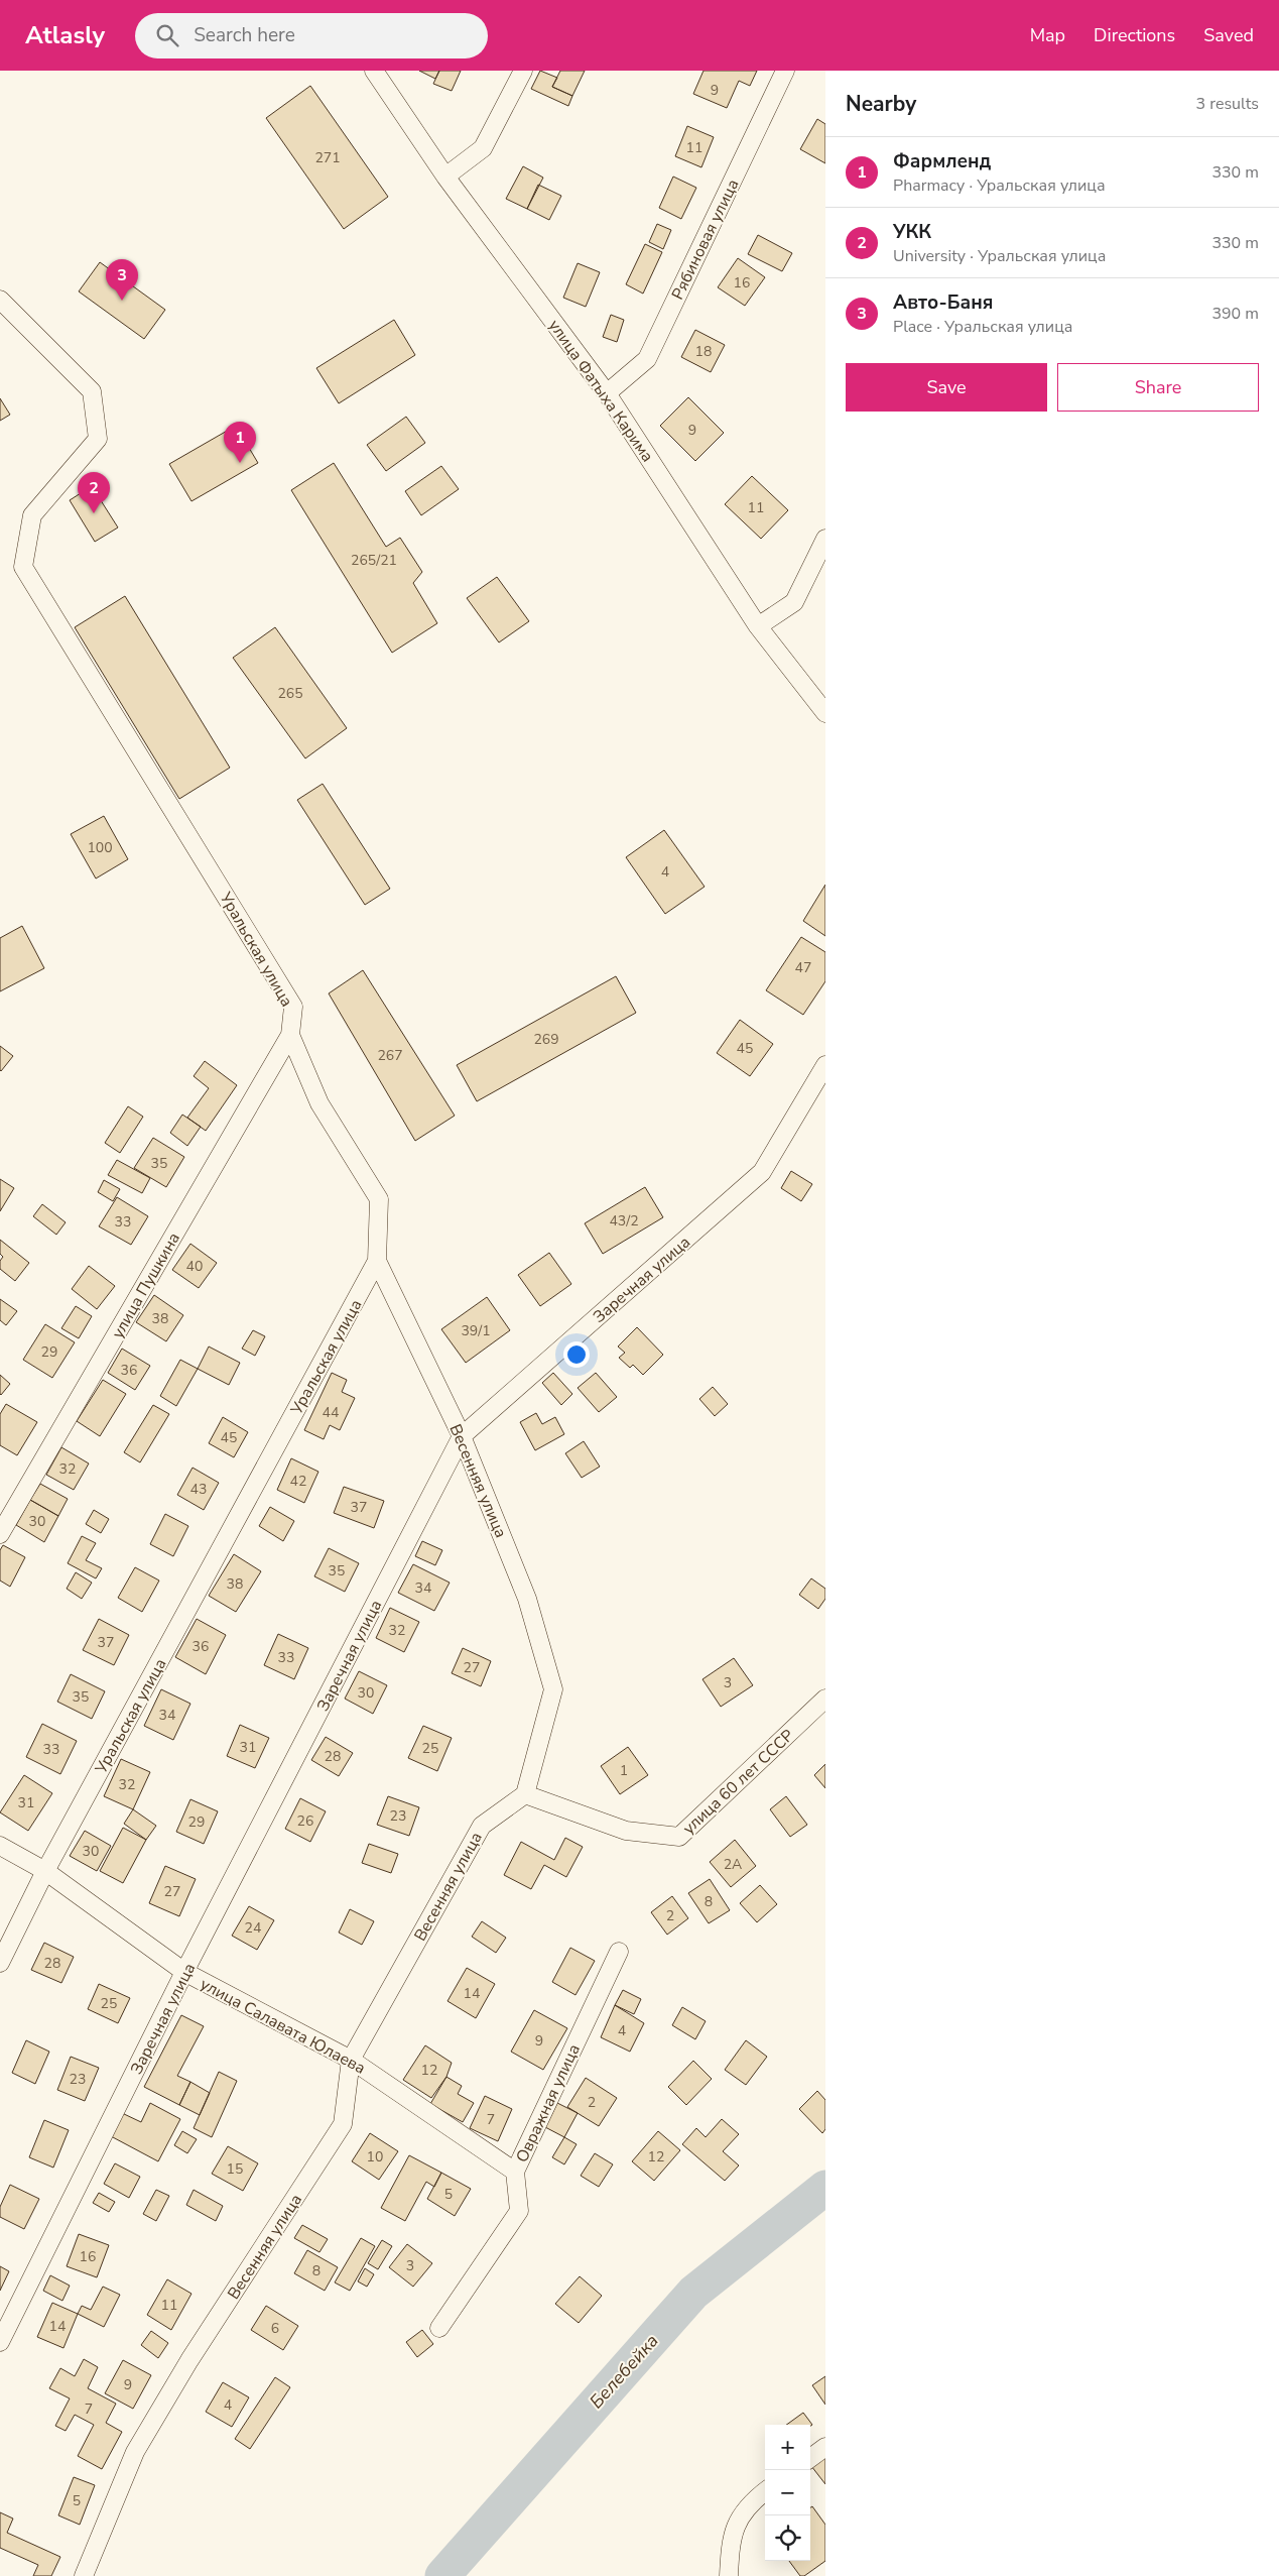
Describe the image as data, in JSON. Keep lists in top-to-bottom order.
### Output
{
  "streets": {
    "street": [
      "Рябиновая улица",
      "улица Фатыха Карима",
      "Уральская улица",
      "Заречная улица",
      "улица Пушкина",
      "Весенняя улица",
      "улица 60 лет СССР",
      "улица Салавата Юлаева",
      "Овражная улица"
    ]
  },
  "crossings": [
    ["Рябиновая улица", "улица Фатыха Карима"],
    ["Уральская улица", "улица Пушкина"],
    ["Уральская улица", "Весенняя улица"],
    ["Уральская улица", "улица Салавата Юлаева"],
    ["Заречная улица", "Весенняя улица"],
    ["Заречная улица", "улица Салавата Юлаева"],
    ["Весенняя улица", "улица 60 лет СССР"],
    ["Весенняя улица", "улица Салавата Юлаева"],
    ["улица Салавата Юлаева", "Овражная улица"]
  ],
  "water": ["Белебейка"],
  "house_numbers": [
    "9",
    "11",
    "271",
    "16",
    "18",
    "9",
    "11",
    "265/21",
    "265",
    "100",
    "4",
    "47",
    "269",
    "45",
    "267",
    "35",
    "43/2",
    "33",
    "40",
    "38",
    "39/1",
    "29",
    "36",
    "44",
    "45",
    "32",
    "42",
    "43",
    "37",
    "30",
    "35",
    "38",
    "34",
    "32",
    "37",
    "36",
    "33",
    "27",
    "3",
    "30",
    "35",
    "34",
    "31",
    "25",
    "33",
    "28",
    "1",
    "32",
    "31",
    "23",
    "26",
    "29",
    "30",
    "2А",
    "27",
    "8",
    "2",
    "24",
    "28",
    "14",
    "25",
    "4",
    "9",
    "12",
    "23",
    "2",
    "7",
    "10",
    "12",
    "15",
    "5",
    "16",
    "3",
    "8",
    "11",
    "14",
    "6",
    "9",
    "4",
    "7",
    "5"
  ],
  "page": {
    "header": "Atlasly",
    "search": "Search here",
    "nav": ["Map", "Directions", "Saved"],
    "heading": ["Nearby", "3 results"],
    "list": [
      {
        "mark": "1",
        "name": "Фармленд",
        "note": "Pharmacy · Уральская улица",
        "value": "330 m"
      },
      {
        "mark": "2",
        "name": "УКК",
        "note": "University · Уральская улица",
        "value": "330 m"
      },
      {
        "mark": "3",
        "name": "Авто-Баня",
        "note": "Place · Уральская улица",
        "value": "390 m"
      }
    ],
    "pins": ["3", "1", "2"],
    "buttons": ["Save", "Share"],
    "map_buttons": ["+", "−"]
  }
}
